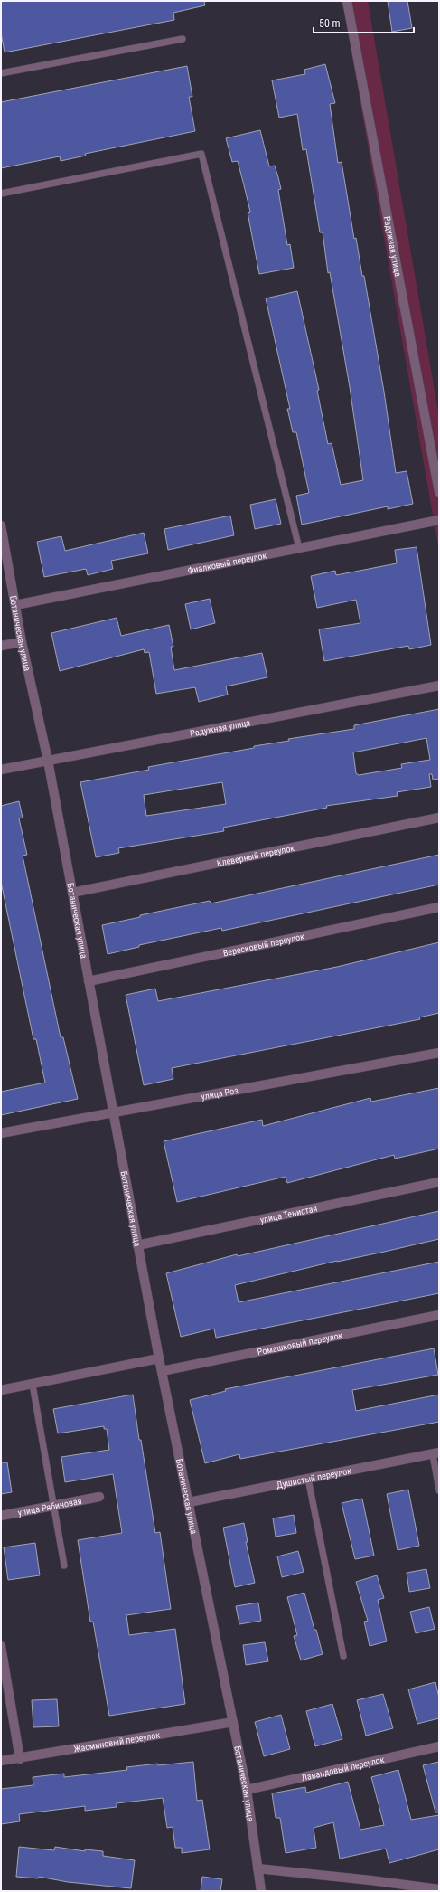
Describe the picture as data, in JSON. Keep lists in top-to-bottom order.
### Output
{
  "streets": {
    "street": [
      "Радужная улица",
      "Фиалковый переулок",
      "Ботаническая улица",
      "Клеверный переулок",
      "Вересковый переулок",
      "улица Роз",
      "улица Тенистая",
      "Ромашковый переулок",
      "Душистый переулок",
      "улица Рябиновая",
      "Жасминовый переулок",
      "Лавандовый переулок"
    ]
  },
  "crossings": [
    ["Радужная улица", "Ботаническая улица"],
    ["Фиалковый переулок", "Ботаническая улица"],
    ["Ботаническая улица", "Клеверный переулок"],
    ["Ботаническая улица", "Вересковый переулок"],
    ["Ботаническая улица", "улица Роз"],
    ["Ботаническая улица", "улица Тенистая"],
    ["Ботаническая улица", "Ромашковый переулок"],
    ["Ботаническая улица", "Душистый переулок"],
    ["Ботаническая улица", "Жасминовый переулок"],
    ["Ботаническая улица", "Лавандовый переулок"]
  ],
  "scale_bar": "50 m"
}
